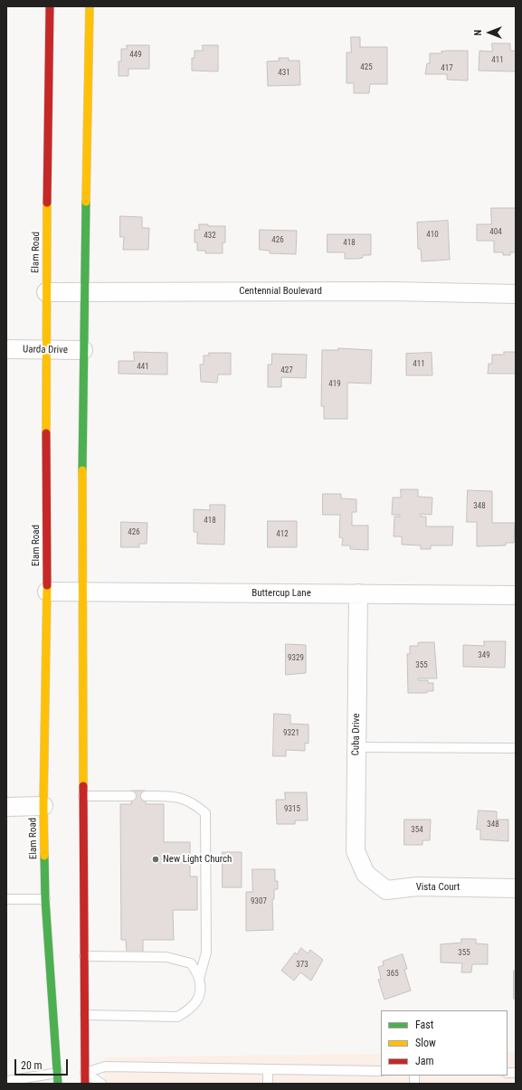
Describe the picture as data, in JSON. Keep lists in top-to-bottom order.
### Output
{
  "streets": {
    "main road": ["Elam Road"],
    "street": [
      "Centennial Boulevard",
      "Uarda Drive",
      "Buttercup Lane",
      "Cuba Drive",
      "Vista Court"
    ]
  },
  "crossings": [
    ["Elam Road", "Centennial Boulevard"],
    ["Elam Road", "Uarda Drive"],
    ["Elam Road", "Buttercup Lane"],
    ["Buttercup Lane", "Cuba Drive"],
    ["Cuba Drive", "Vista Court"]
  ],
  "places": ["New Light Church"],
  "house_numbers": [
    "449",
    "411",
    "425",
    "417",
    "431",
    "404",
    "410",
    "432",
    "426",
    "418",
    "411",
    "441",
    "427",
    "419",
    "348",
    "418",
    "426",
    "412",
    "349",
    "9329",
    "355",
    "9321",
    "9315",
    "348",
    "354",
    "9307",
    "355",
    "373",
    "365"
  ],
  "legend": ["Fast", "Slow", "Jam"],
  "scale_bar": "20 m",
  "north": "left"
}
